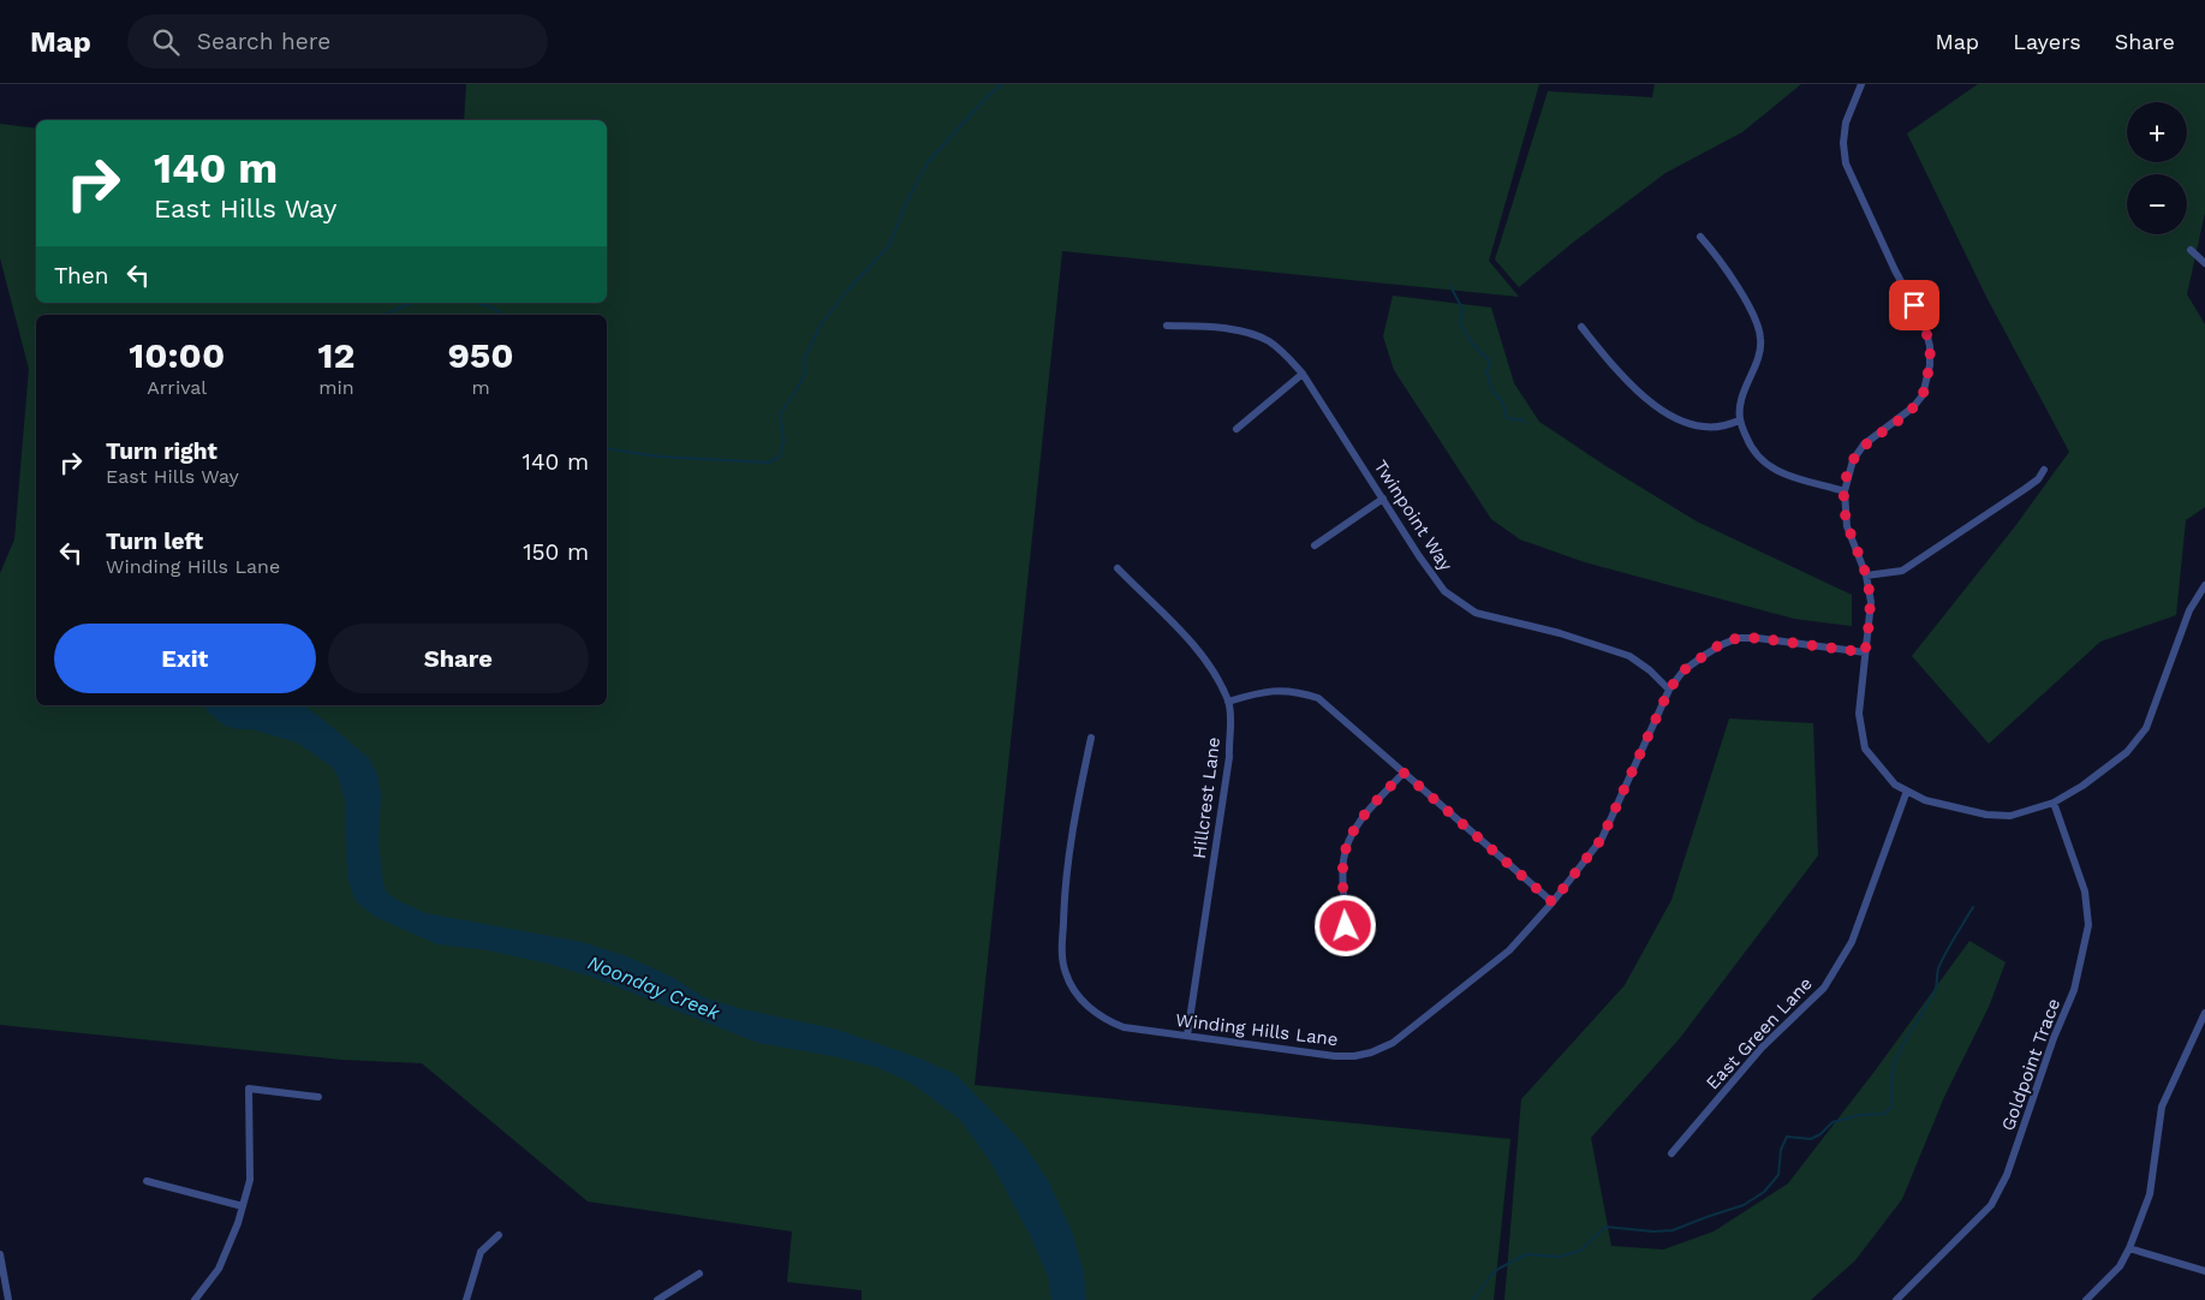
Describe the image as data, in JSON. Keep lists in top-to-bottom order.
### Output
{
  "streets": {
    "street": [
      "Twinpoint Way",
      "Hillcrest Lane",
      "Winding Hills Lane",
      "East Green Lane",
      "Goldpoint Trace"
    ]
  },
  "crossings": [
    ["Twinpoint Way", "Winding Hills Lane"],
    ["Hillcrest Lane", "Winding Hills Lane"]
  ],
  "water": ["Noonday Creek"],
  "page": {
    "header": "Map",
    "search": "Search here",
    "nav": ["Map", "Layers", "Share"],
    "map_buttons": ["+", "−"],
    "turn": ["140 m", "East Hills Way"],
    "then": "Then",
    "eta": [
      "10:00",
      "Arrival",
      "12",
      "min",
      "950",
      "m"
    ],
    "list": [
      {
        "name": "Turn right",
        "note": "East Hills Way",
        "value": "140 m"
      },
      {
        "name": "Turn left",
        "note": "Winding Hills Lane",
        "value": "150 m"
      }
    ],
    "buttons": ["Exit", "Share"]
  }
}
